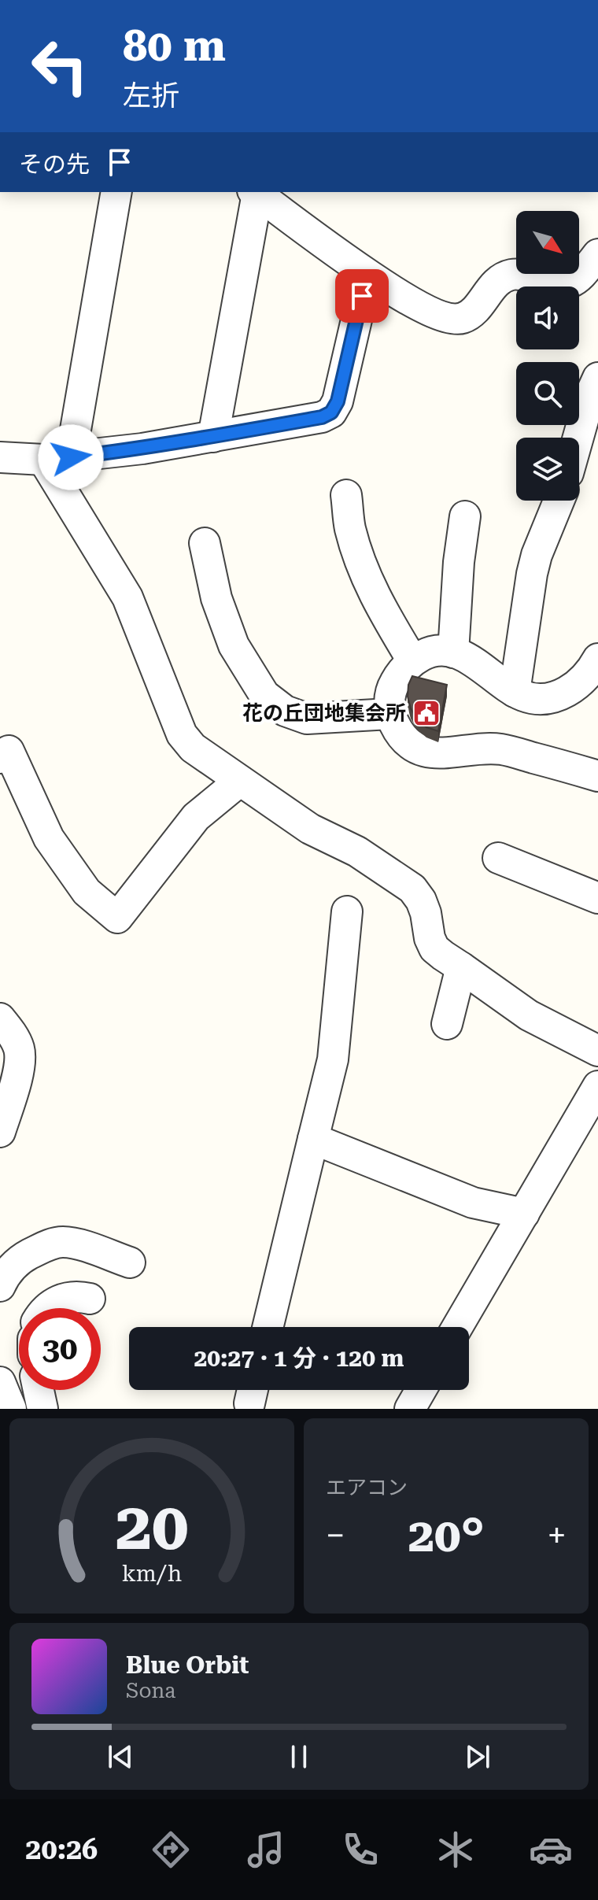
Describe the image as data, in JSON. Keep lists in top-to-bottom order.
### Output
{
  "places": {
    "public building": ["花の丘団地集会所"]
  },
  "north": "bottom right",
  "page": {
    "turn": ["80 m", "左折"],
    "then": "その先",
    "limit": "30",
    "trip": "20:27 · 1 分 · 120 m",
    "tile": "エアコン",
    "heat": ["−", "20°", "+"],
    "song": ["Blue Orbit", "Sona"],
    "tabs": "20:26",
    "gauge": ["20", "km/h"]
  }
}
